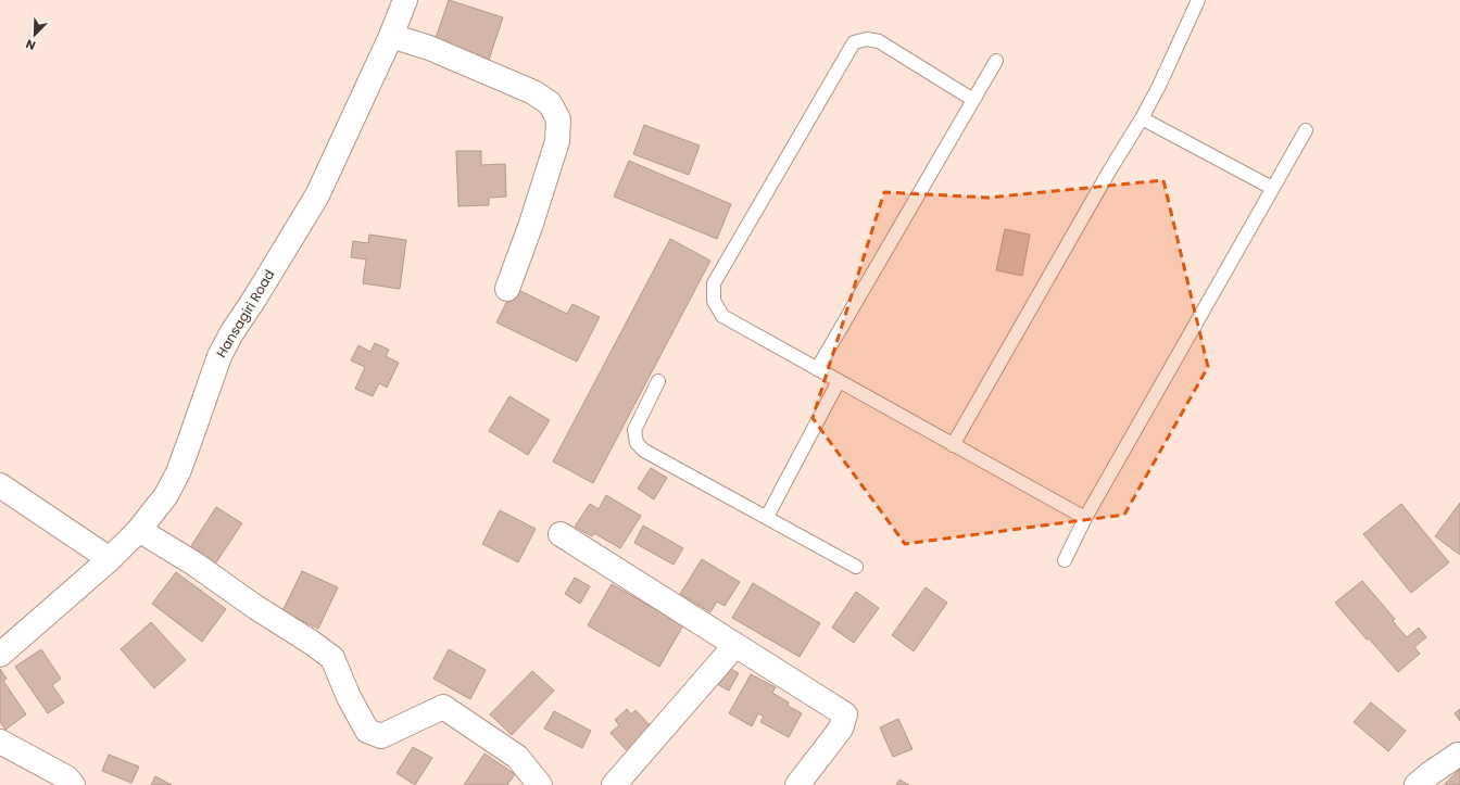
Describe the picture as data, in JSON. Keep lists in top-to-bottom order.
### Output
{
  "streets": {
    "street": ["Hansagiri Road"]
  },
  "north": "bottom left"
}
